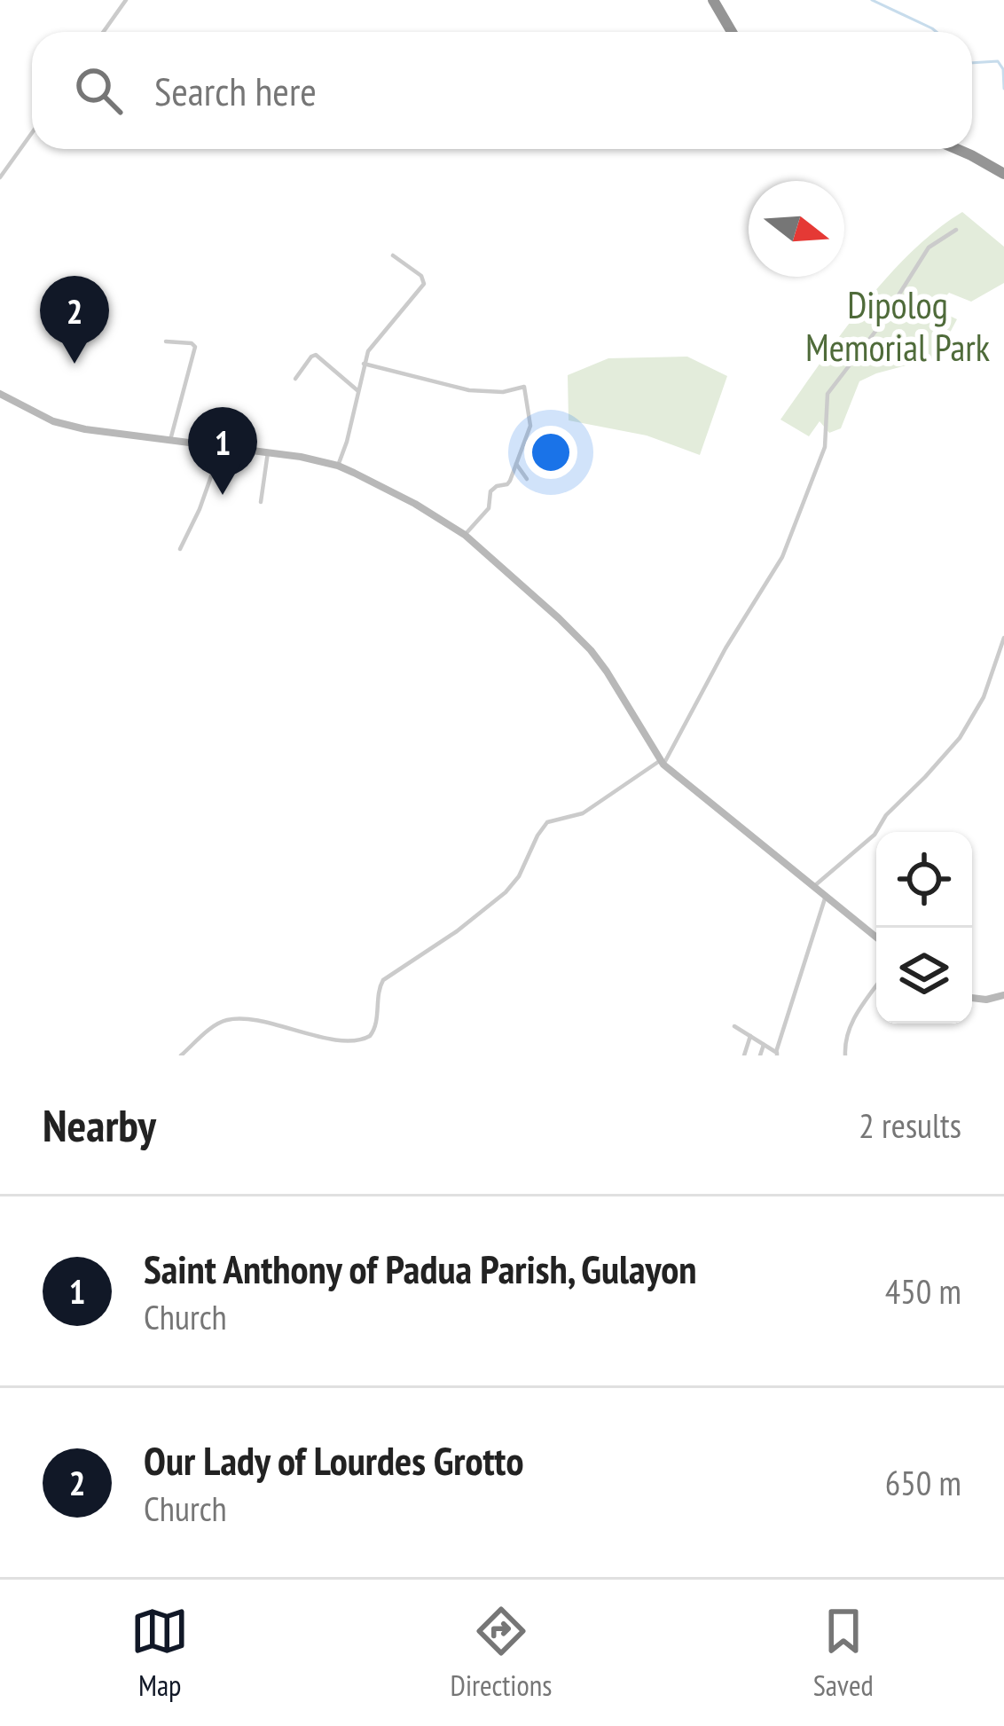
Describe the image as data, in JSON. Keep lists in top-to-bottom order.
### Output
{
  "parks": ["Dipolog Memorial Park"],
  "north": "right",
  "page": {
    "search": "Search here",
    "pins": ["2", "1"],
    "heading": ["Nearby", "2 results"],
    "list": [
      {
        "mark": "1",
        "name": "Saint Anthony of Padua Parish, Gulayon",
        "note": "Church",
        "value": "450 m"
      },
      {
        "mark": "2",
        "name": "Our Lady of Lourdes Grotto",
        "note": "Church",
        "value": "650 m"
      }
    ],
    "nav": ["Map", "Directions", "Saved"]
  }
}
